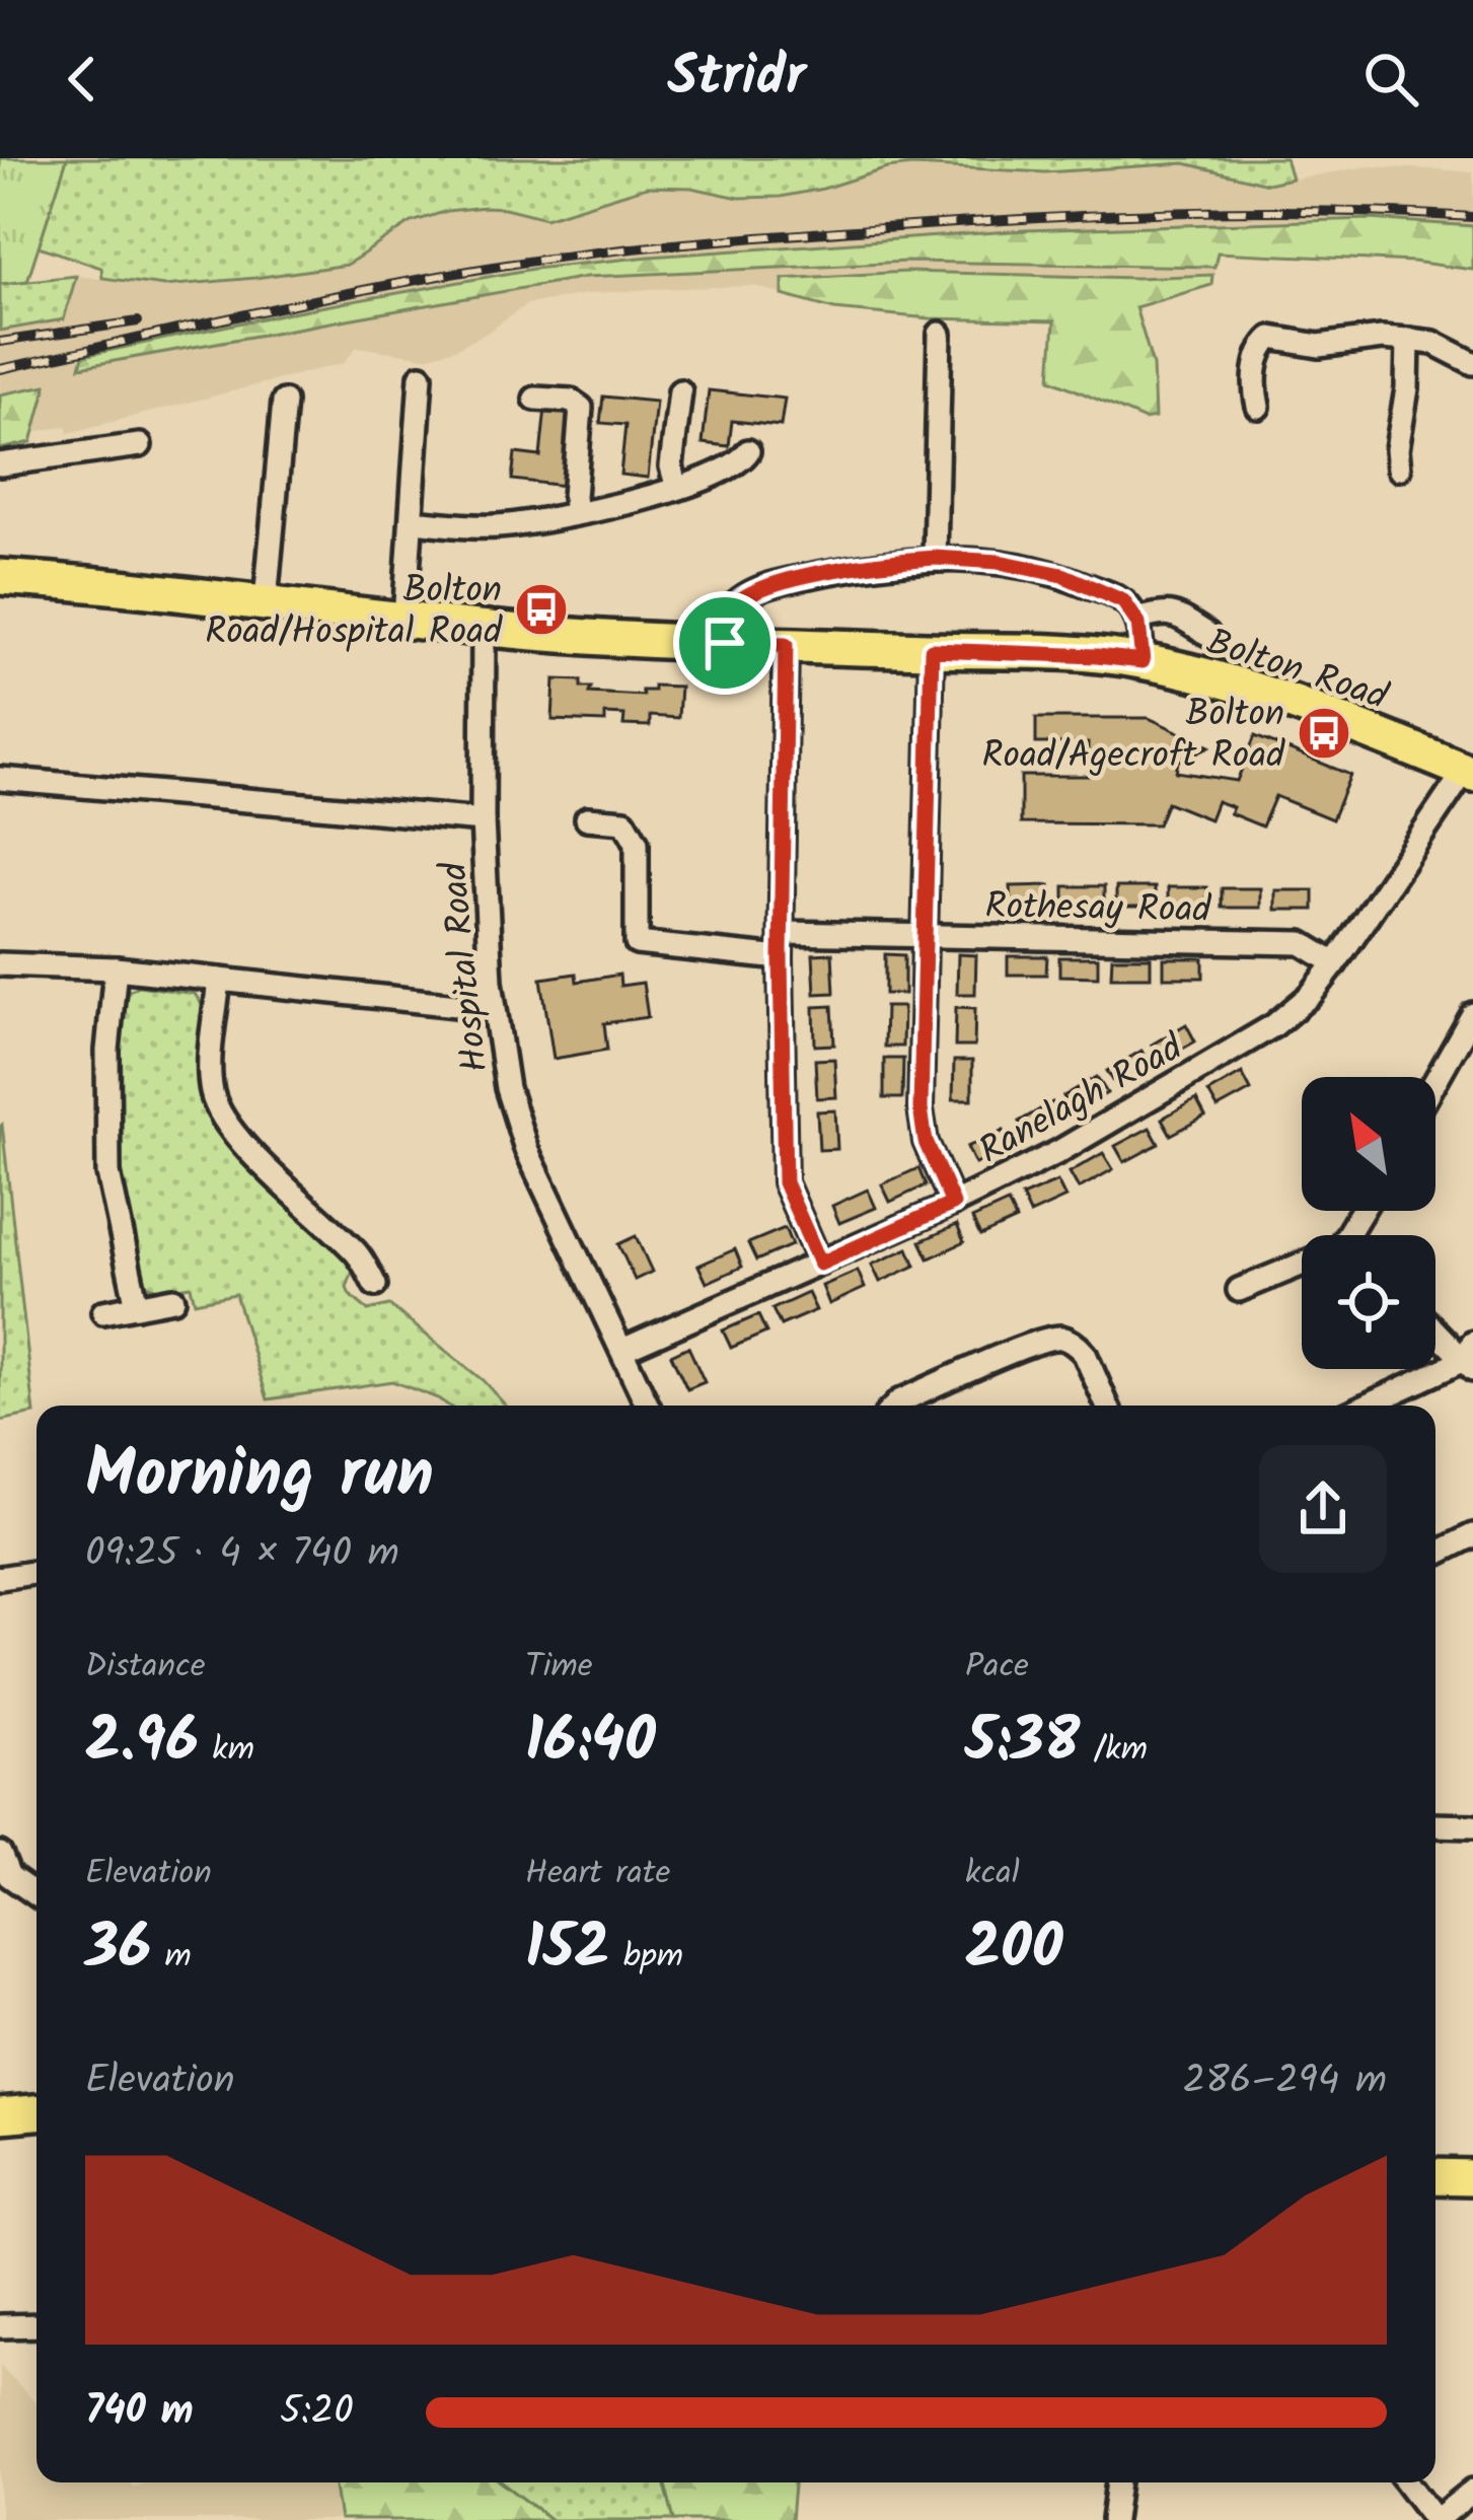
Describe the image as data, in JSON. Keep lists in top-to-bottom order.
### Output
{
  "streets": {
    "main road": ["Bolton Road"],
    "street": ["Rothesay Road", "Hospital Road", "Ranelagh Road"]
  },
  "crossings": [
    ["Bolton Road", "Hospital Road"],
    ["Bolton Road", "Ranelagh Road"],
    ["Rothesay Road", "Ranelagh Road"],
    ["Hospital Road", "Ranelagh Road"]
  ],
  "places": {
    "bus stop": ["Bolton Road/Hospital Road", "Bolton Road/Agecroft Road"]
  },
  "north": "top left",
  "page": {
    "header": "Stridr",
    "heading": ["Morning run", "09:25 · 4 × 740 m"],
    "stats": [
      ["Distance", "2.96 km"],
      ["Time", "16:40"],
      ["Pace", "5:38 /km"],
      ["Elevation", "36 m"],
      ["Heart rate", "152 bpm"],
      ["kcal", "200"]
    ],
    "chart": ["Elevation", "286–294 m"],
    "list": [
      {
        "name": "740 m",
        "note": "5:20"
      }
    ]
  }
}
